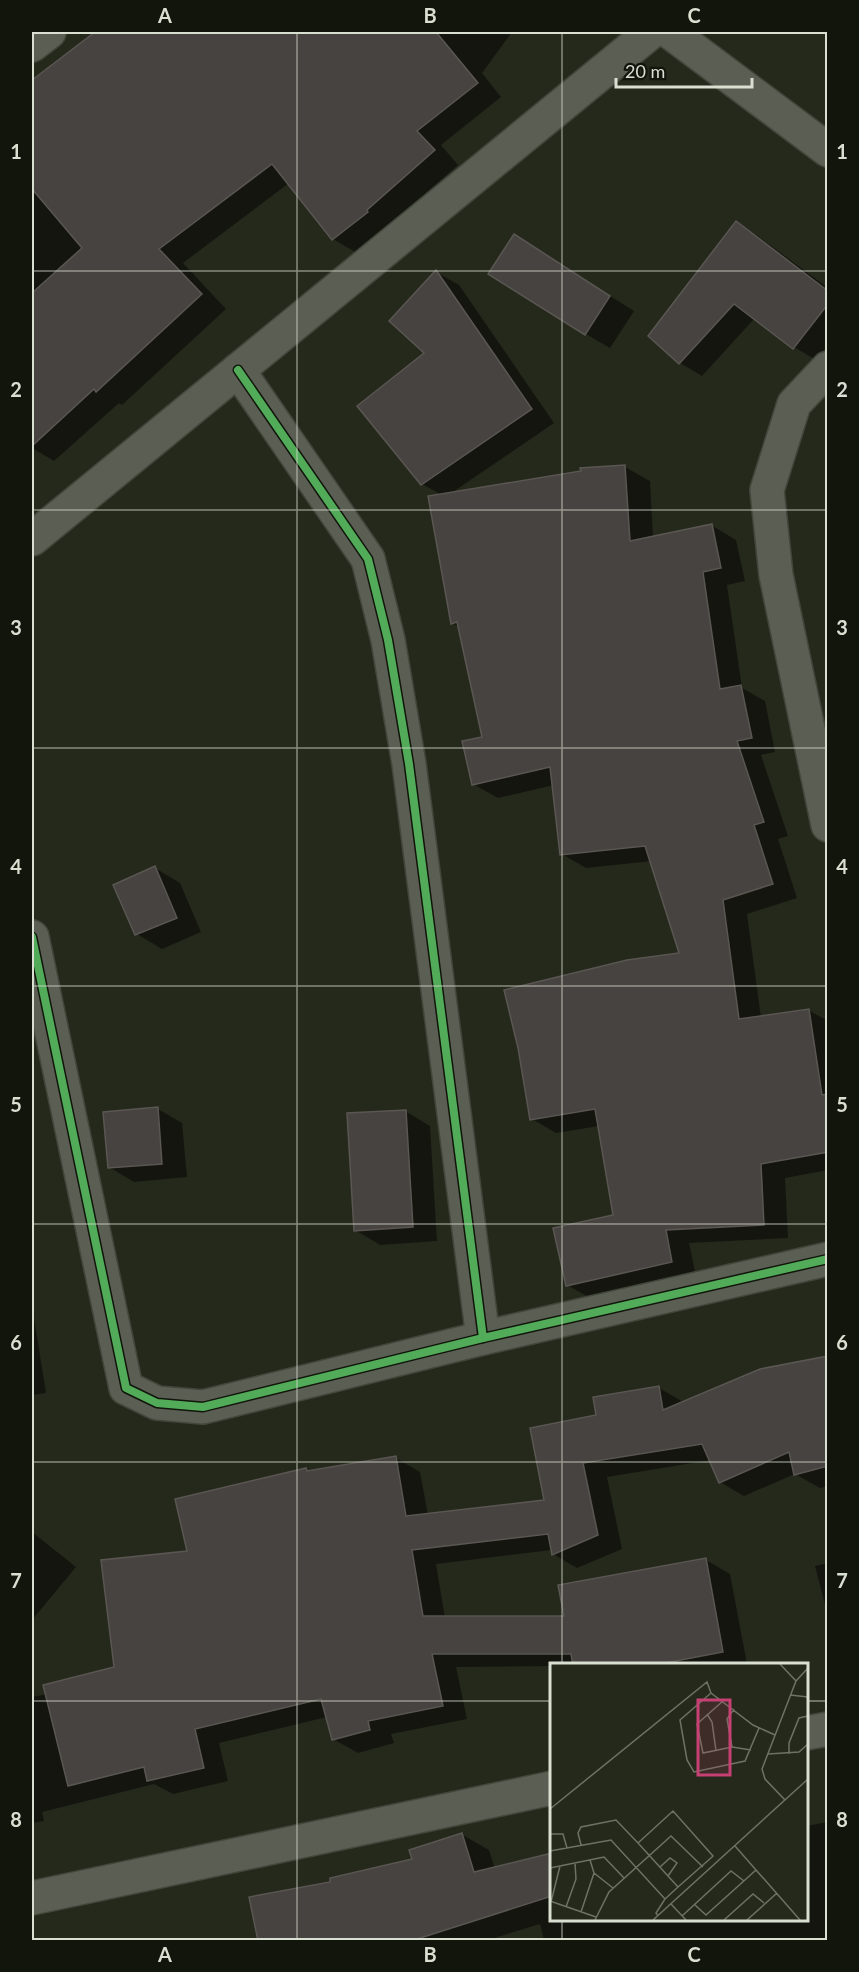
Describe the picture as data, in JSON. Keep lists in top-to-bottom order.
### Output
{
  "scale_bar": "20 m",
  "grid": {
    "columns": ["A", "B", "C"],
    "rows": [
      "1",
      "2",
      "3",
      "4",
      "5",
      "6",
      "7",
      "8"
    ]
  }
}
